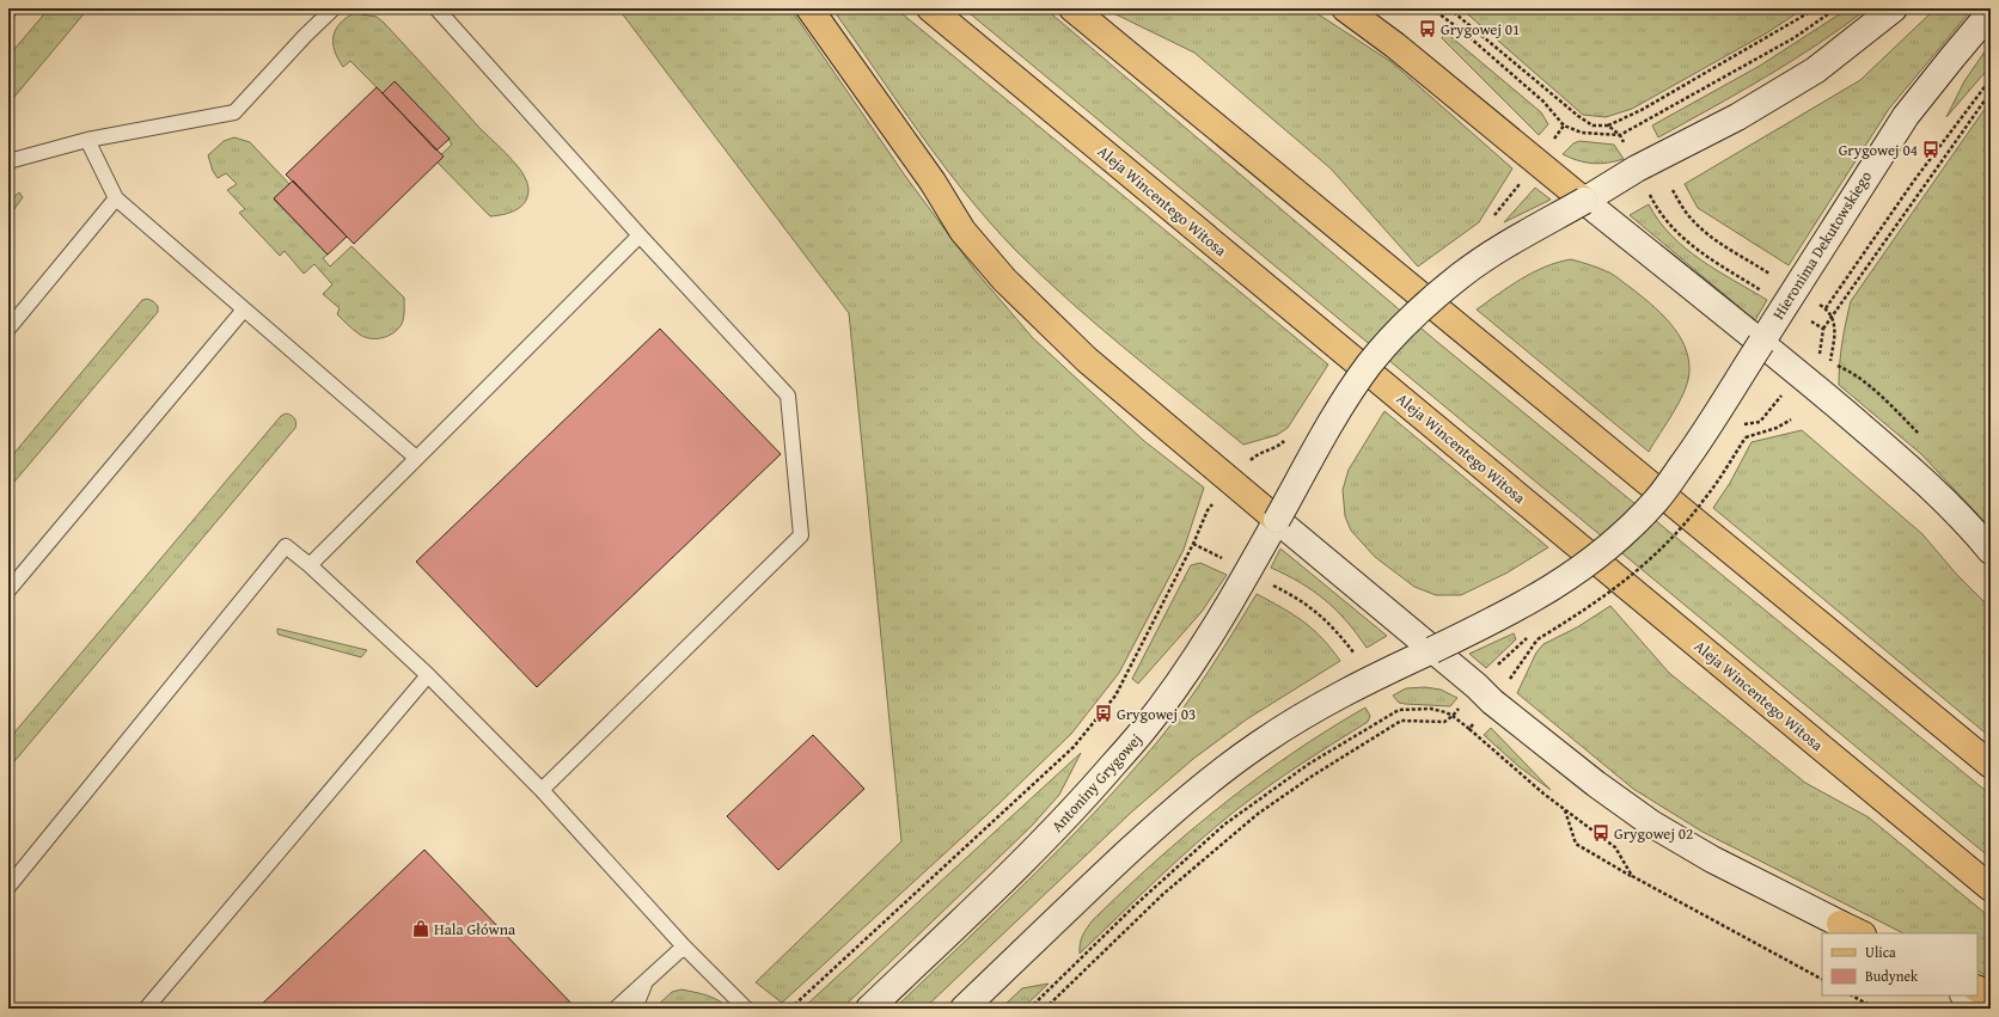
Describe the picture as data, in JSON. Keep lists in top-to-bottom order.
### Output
{
  "streets": {
    "main road": ["Aleja Wincentego Witosa"],
    "street": ["Hieronima Dekutowskiego", "Antoniny Grygowej"]
  },
  "places": {
    "bus stop": [
      "Grygowej 01",
      "Grygowej 04",
      "Grygowej 03",
      "Grygowej 02"
    ],
    "shop": ["Hala Główna"]
  },
  "legend": ["Ulica", "Budynek"]
}
